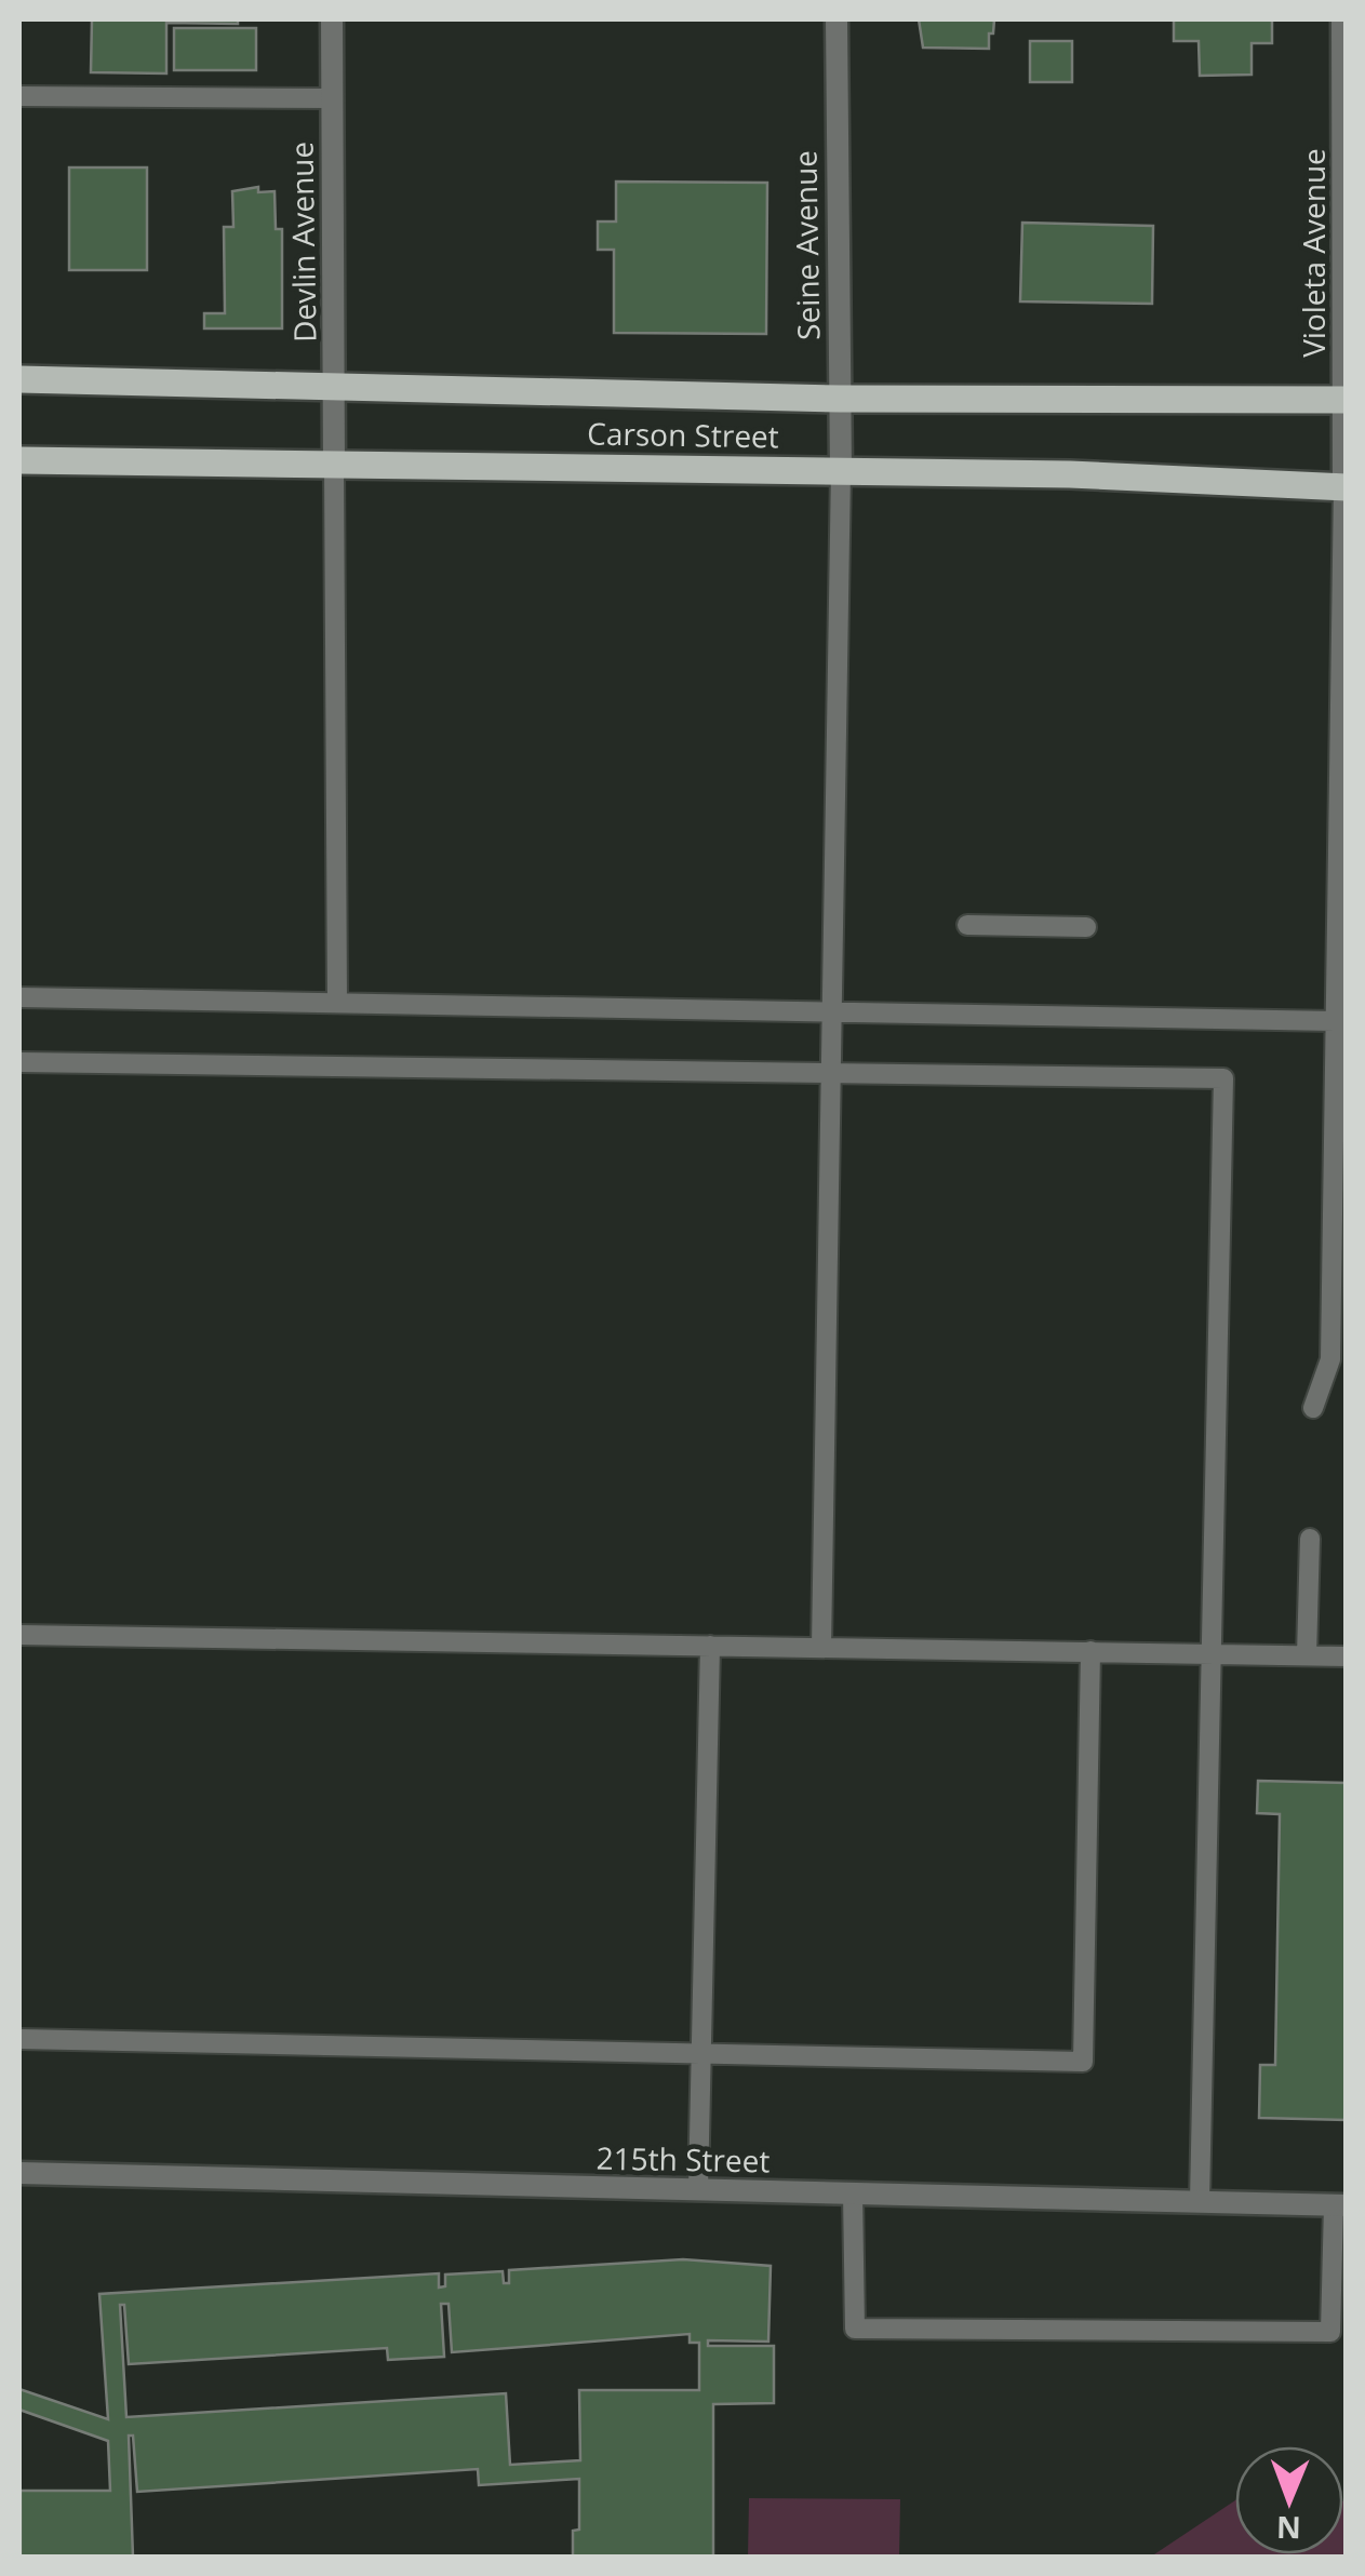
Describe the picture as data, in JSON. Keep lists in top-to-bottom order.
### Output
{
  "streets": {
    "main road": ["Carson Street"],
    "street": [
      "Devlin Avenue",
      "Seine Avenue",
      "Violeta Avenue",
      "215th Street"
    ]
  },
  "crossings": [
    ["Devlin Avenue", "Carson Street"],
    ["Seine Avenue", "Carson Street"],
    ["Violeta Avenue", "Carson Street"]
  ],
  "north": "bottom"
}
